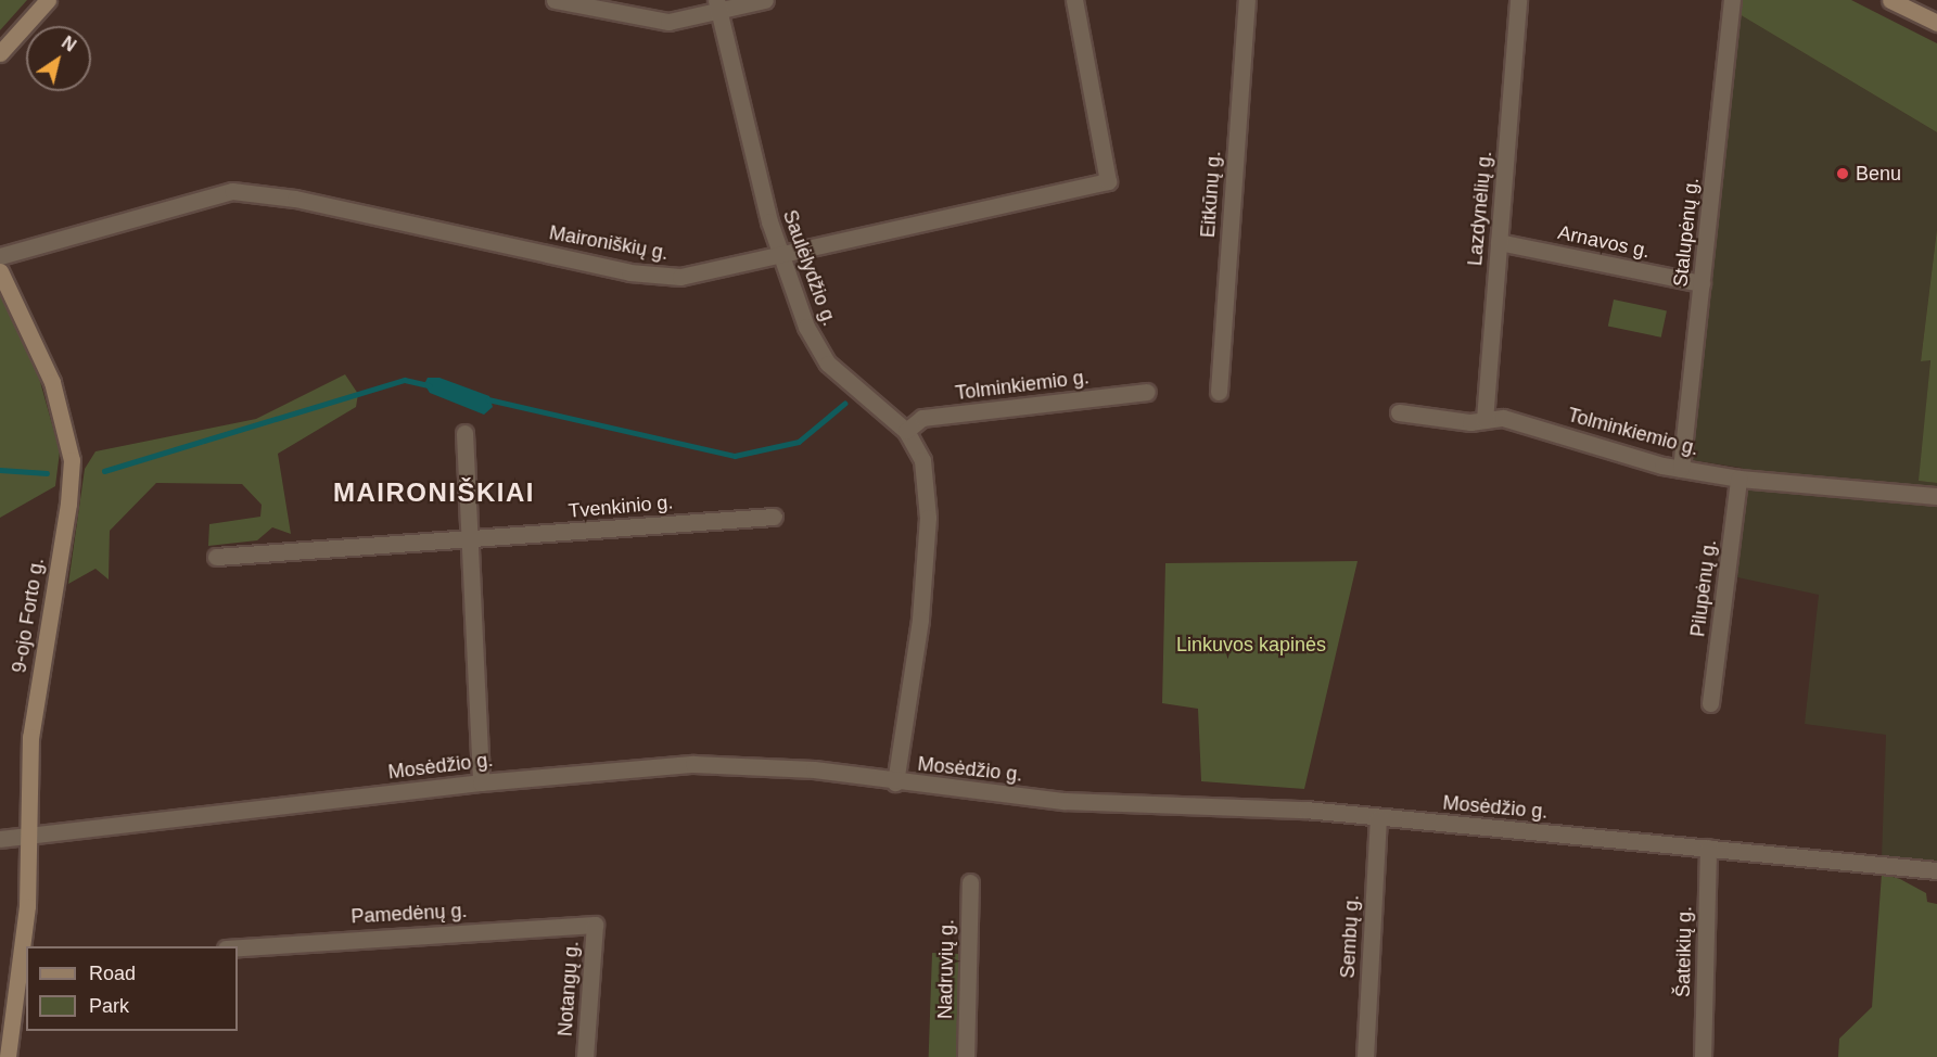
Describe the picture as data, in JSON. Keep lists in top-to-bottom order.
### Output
{
  "streets": {
    "street": [
      "Eitkūnų g.",
      "Lazdynėlių g.",
      "Stalupėnų g.",
      "Arnavos g.",
      "Maironiškių g.",
      "Saulėlydžio g.",
      "Tolminkiemio g.",
      "Tvenkinio g.",
      "Pilupėnų g.",
      "9-ojo Forto g.",
      "Mosėdžio g.",
      "Pamedėnų g.",
      "Sembų g.",
      "Šateikių g.",
      "Nadruvių g.",
      "Notangų g."
    ]
  },
  "crossings": [
    ["Lazdynėlių g.", "Arnavos g."],
    ["Lazdynėlių g.", "Tolminkiemio g."],
    ["Stalupėnų g.", "Arnavos g."],
    ["Stalupėnų g.", "Tolminkiemio g."],
    ["Maironiškių g.", "Saulėlydžio g."],
    ["Saulėlydžio g.", "Tolminkiemio g."],
    ["Saulėlydžio g.", "Mosėdžio g."],
    ["Tolminkiemio g.", "Pilupėnų g."],
    ["9-ojo Forto g.", "Mosėdžio g."],
    ["Mosėdžio g.", "Sembų g."],
    ["Mosėdžio g.", "Šateikių g."],
    ["Pamedėnų g.", "Notangų g."]
  ],
  "districts": ["MAIRONIŠKIAI"],
  "parks": ["Linkuvos kapinės"],
  "places": ["Benu"],
  "legend": ["Road", "Park"],
  "north": "top right"
}
